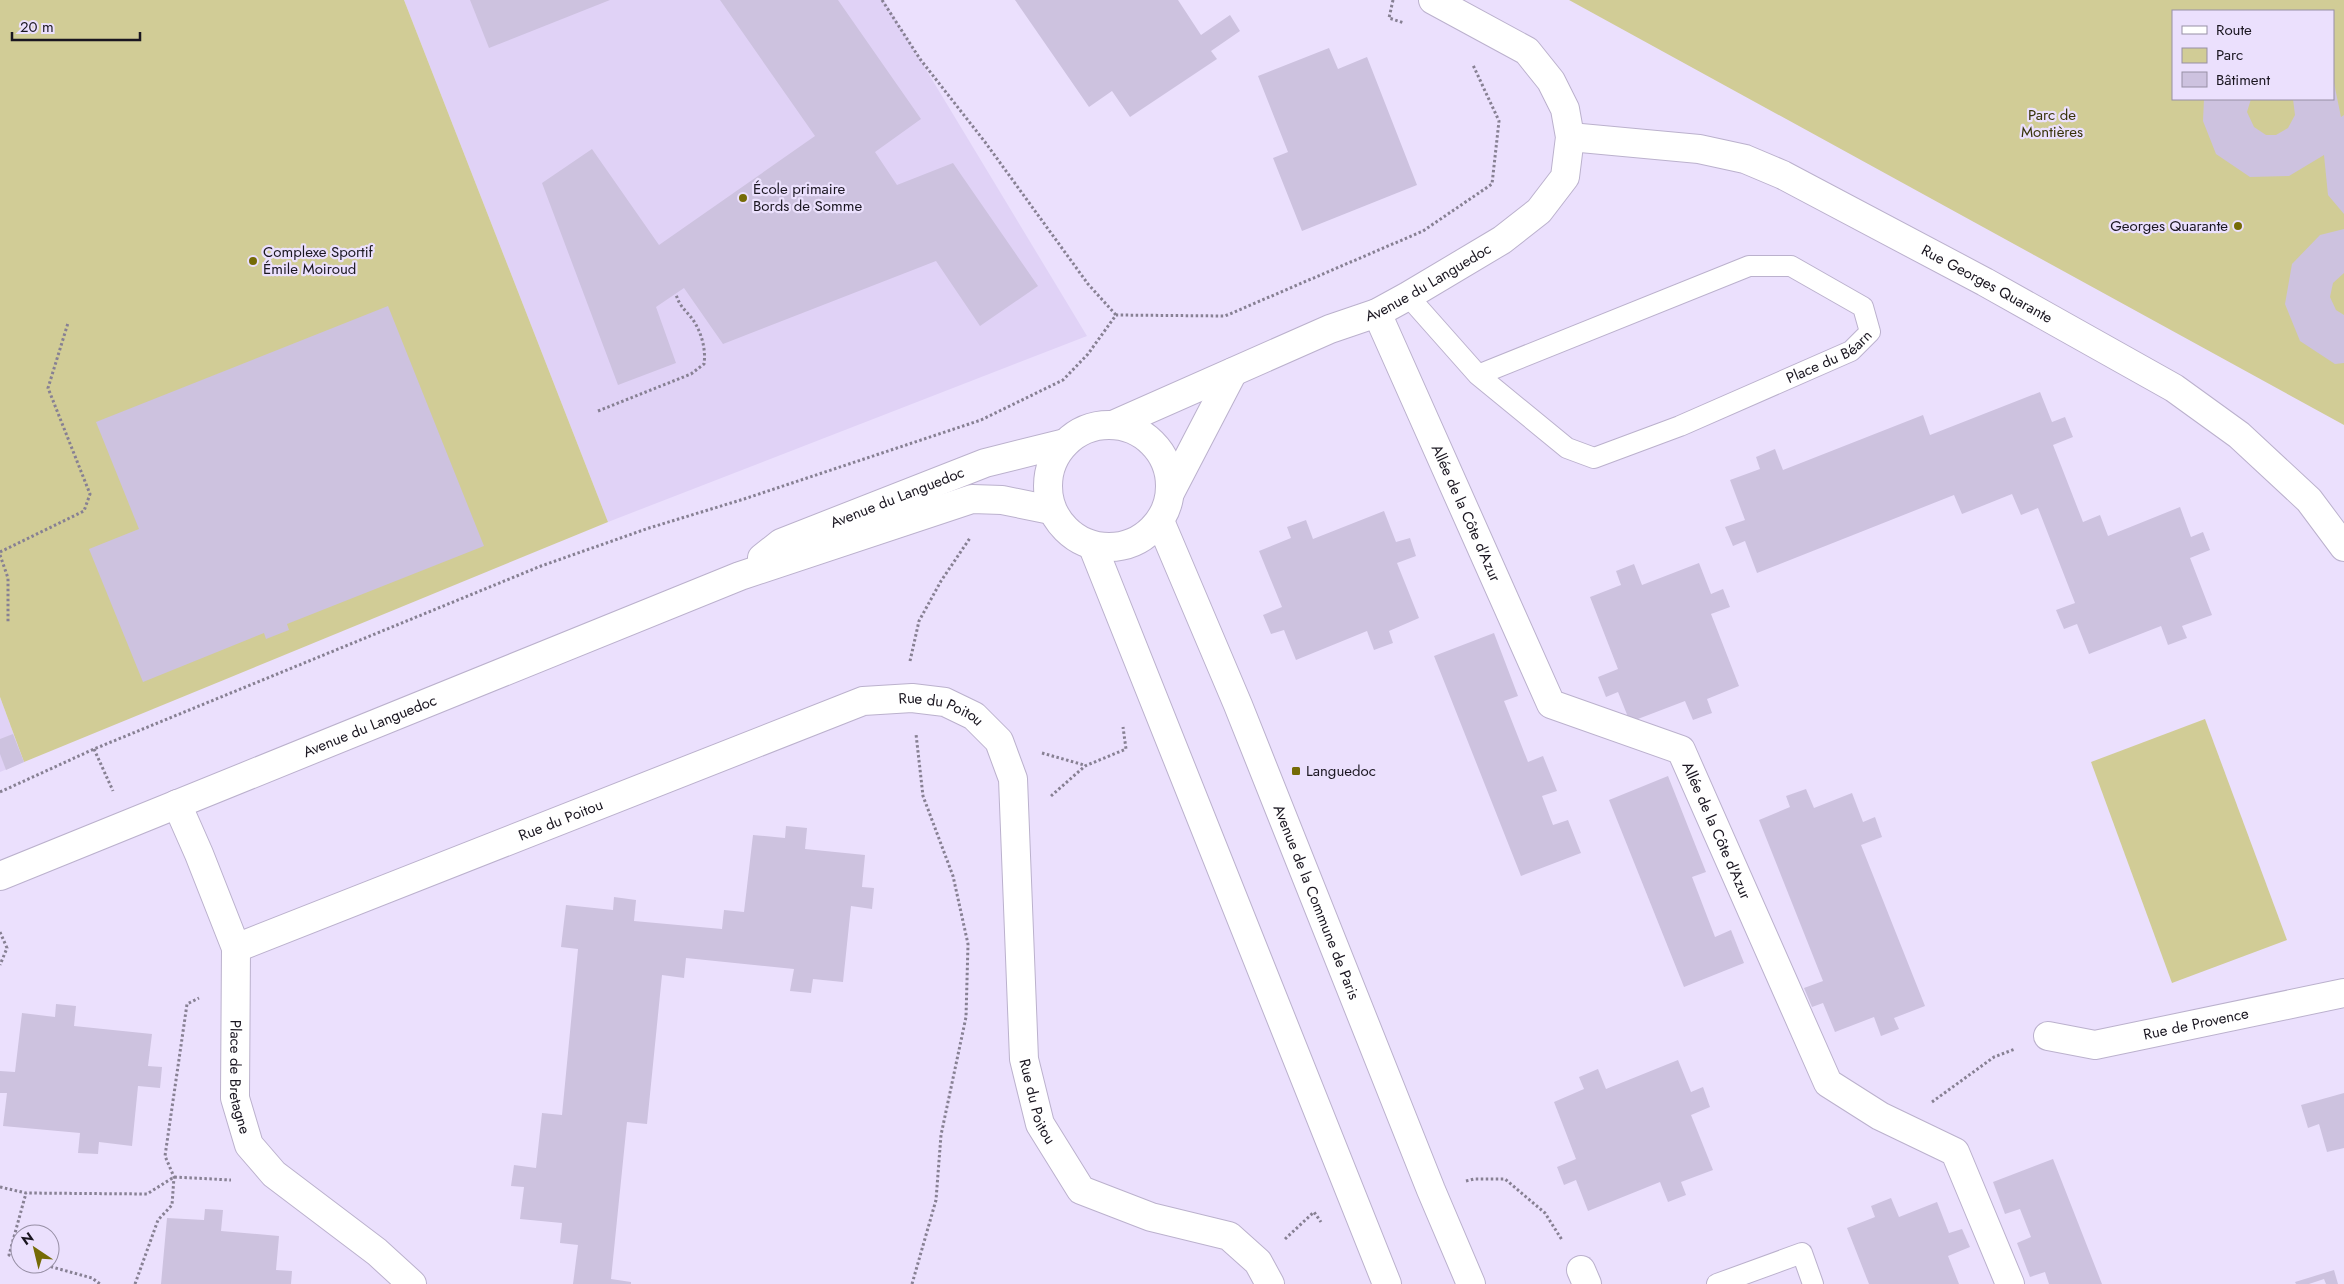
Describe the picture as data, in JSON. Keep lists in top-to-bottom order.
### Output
{
  "streets": {
    "street": [
      "Avenue du Languedoc",
      "Rue Georges Quarante",
      "Allée de la Côte d'Azur",
      "Rue du Poitou",
      "Avenue de la Commune de Paris",
      "Rue de Provence",
      "Place de Bretagne"
    ],
    "lane": ["Place du Béarn"]
  },
  "crossings": [
    ["Avenue du Languedoc", "Rue Georges Quarante"],
    ["Avenue du Languedoc", "Place du Béarn"],
    ["Avenue du Languedoc", "Allée de la Côte d'Azur"],
    ["Avenue du Languedoc", "Avenue de la Commune de Paris"],
    ["Avenue du Languedoc", "Place de Bretagne"],
    ["Rue du Poitou", "Place de Bretagne"]
  ],
  "parks": ["Parc de Montières"],
  "places": {
    "other": ["École primaire Bords de Somme", "Georges Quarante", "Complexe Sportif Émile Moiroud"],
    "transit": ["Languedoc"]
  },
  "legend": ["Route", "Parc", "Bâtiment"],
  "scale_bar": "20 m",
  "north": "top left"
}
